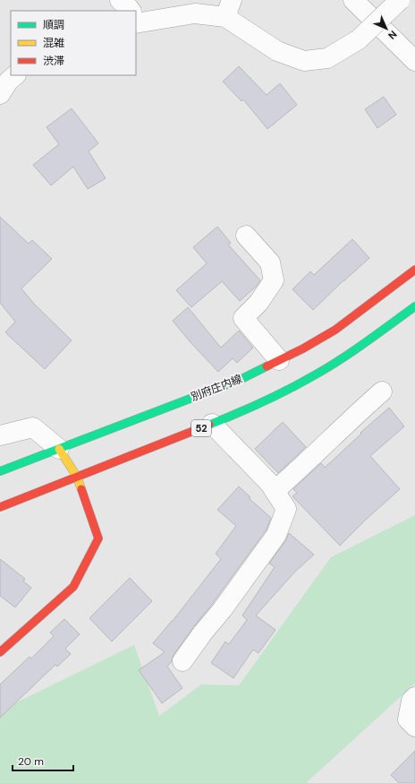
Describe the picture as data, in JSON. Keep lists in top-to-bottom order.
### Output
{
  "streets": {
    "main road": ["別府庄内線", "52"]
  },
  "legend": ["順調", "混雑", "渋滞"],
  "scale_bar": "20 m",
  "north": "bottom right"
}
